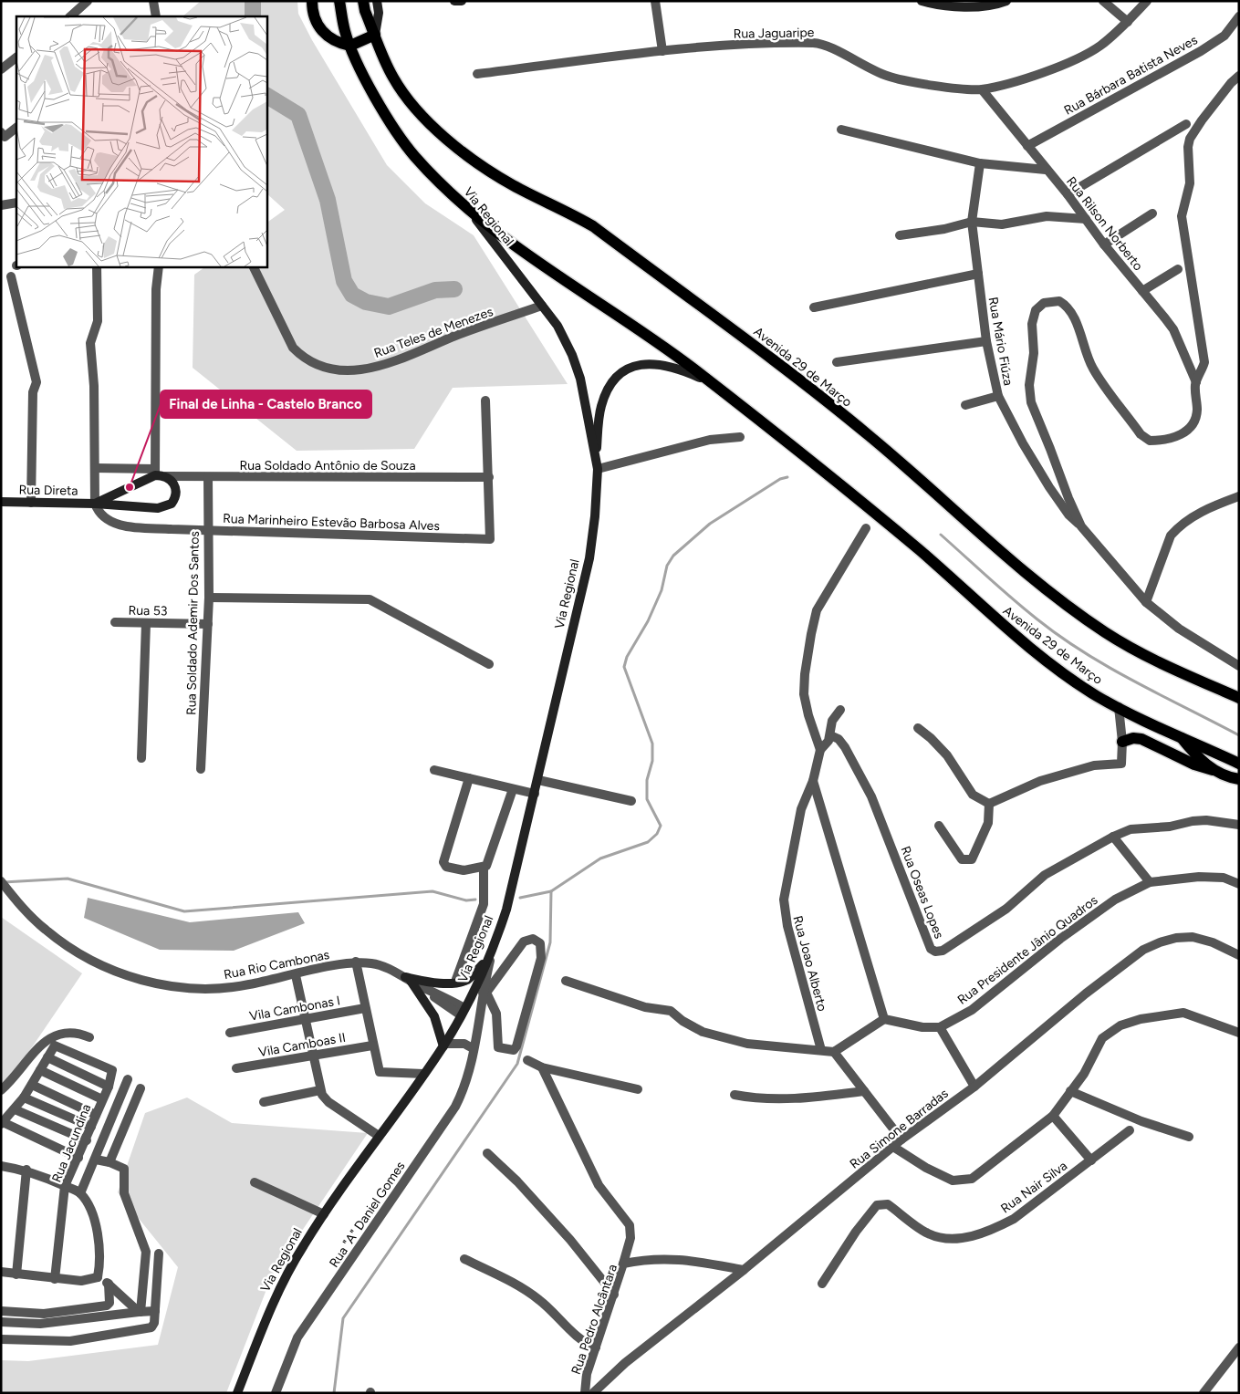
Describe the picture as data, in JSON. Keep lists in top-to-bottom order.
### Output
{
  "streets": {
    "main road": ["Via Regional", "Avenida 29 de Março", "Rua Direta"],
    "street": [
      "Rua Jaguaripe",
      "Rua Bárbara Batista Neves",
      "Rua Rilson Norberto",
      "Rua Teles de Menezes",
      "Rua Mário Fiúza",
      "Rua Soldado Antônio de Souza",
      "Rua Marinheiro Estevão Barbosa Alves",
      "Rua 53",
      "Rua Soldado Ademir Dos Santos",
      "Rua Oseas Lopes",
      "Rua Presidente Jânio Quadros",
      "Rua Joao Alberto",
      "Rua Rio Cambonas",
      "Vila Cambonas I",
      "Vila Camboas II",
      "Rua Simone Barradas",
      "Rua Jacundina",
      "Rua Nair Silva",
      "Rua \"A\" Daniel Gomes",
      "Rua Pedro Alcântara"
    ]
  },
  "crossings": [
    ["Rua Jaguaripe", "Rua Rilson Norberto"],
    ["Rua Bárbara Batista Neves", "Rua Rilson Norberto"],
    ["Via Regional", "Rua Teles de Menezes"],
    ["Via Regional", "Avenida 29 de Março"],
    ["Via Regional", "Rua Rio Cambonas"],
    ["Via Regional", "Rua \"A\" Daniel Gomes"],
    ["Rua Soldado Antônio de Souza", "Rua Direta"],
    ["Rua Soldado Antônio de Souza", "Rua Marinheiro Estevão Barbosa Alves"],
    ["Rua Soldado Antônio de Souza", "Rua Soldado Ademir Dos Santos"],
    ["Rua Direta", "Rua Marinheiro Estevão Barbosa Alves"],
    ["Rua Marinheiro Estevão Barbosa Alves", "Rua Soldado Ademir Dos Santos"],
    ["Rua 53", "Rua Soldado Ademir Dos Santos"],
    ["Rua Simone Barradas", "Rua Pedro Alcântara"]
  ],
  "places": ["Final de Linha - Castelo Branco"]
}
